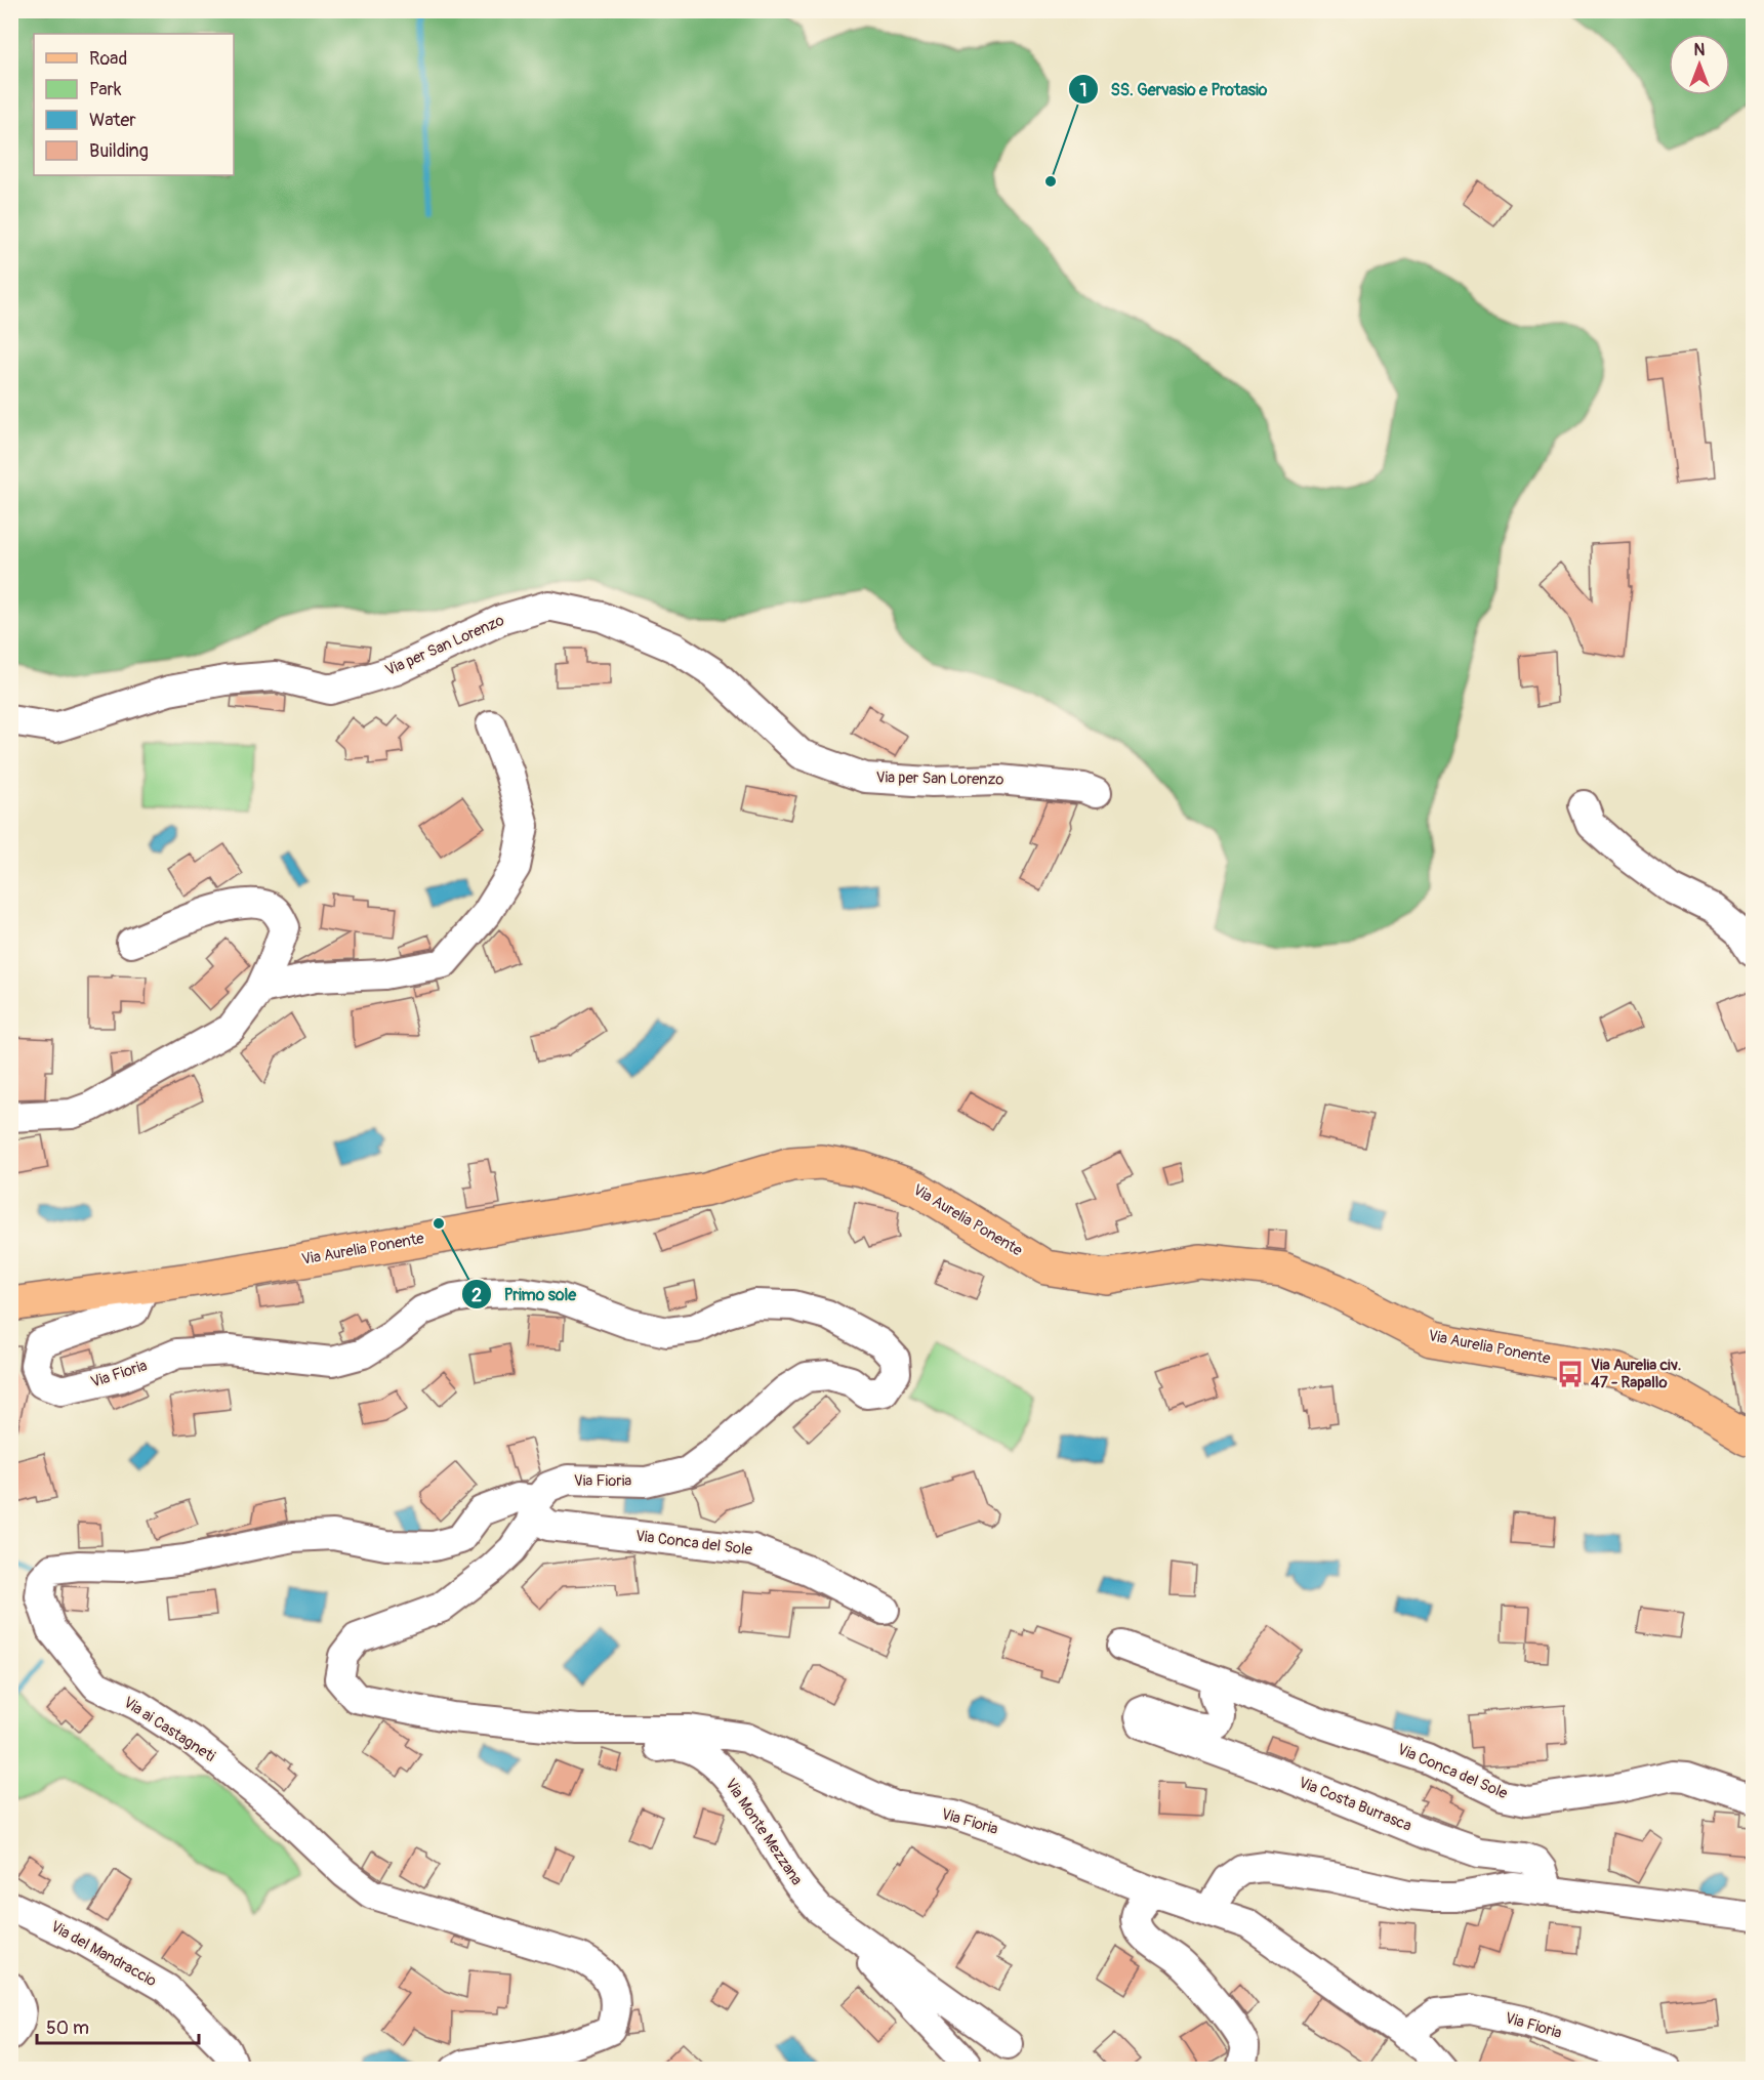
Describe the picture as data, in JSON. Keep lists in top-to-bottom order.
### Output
{
  "streets": {
    "main road": ["Via Aurelia Ponente"],
    "street": [
      "Via per San Lorenzo",
      "Via Fioria",
      "Via Conca del Sole",
      "Via ai Castagneti",
      "Via Costa Burrasca",
      "Via Monte Mezzana",
      "Via del Mandraccio"
    ]
  },
  "crossings": [
    ["Via Aurelia Ponente", "Via Fioria"],
    ["Via Fioria", "Via Conca del Sole"],
    ["Via Fioria", "Via ai Castagneti"],
    ["Via Fioria", "Via Monte Mezzana"],
    ["Via Conca del Sole", "Via ai Castagneti"],
    ["Via Conca del Sole", "Via Costa Burrasca"]
  ],
  "places": {
    "other": ["SS. Gervasio e Protasio", "Primo sole"],
    "bus stop": ["Via Aurelia civ. 47 - Rapallo"]
  },
  "legend": [
    "Road",
    "Park",
    "Water",
    "Building"
  ],
  "scale_bar": "50 m",
  "north": "top"
}
